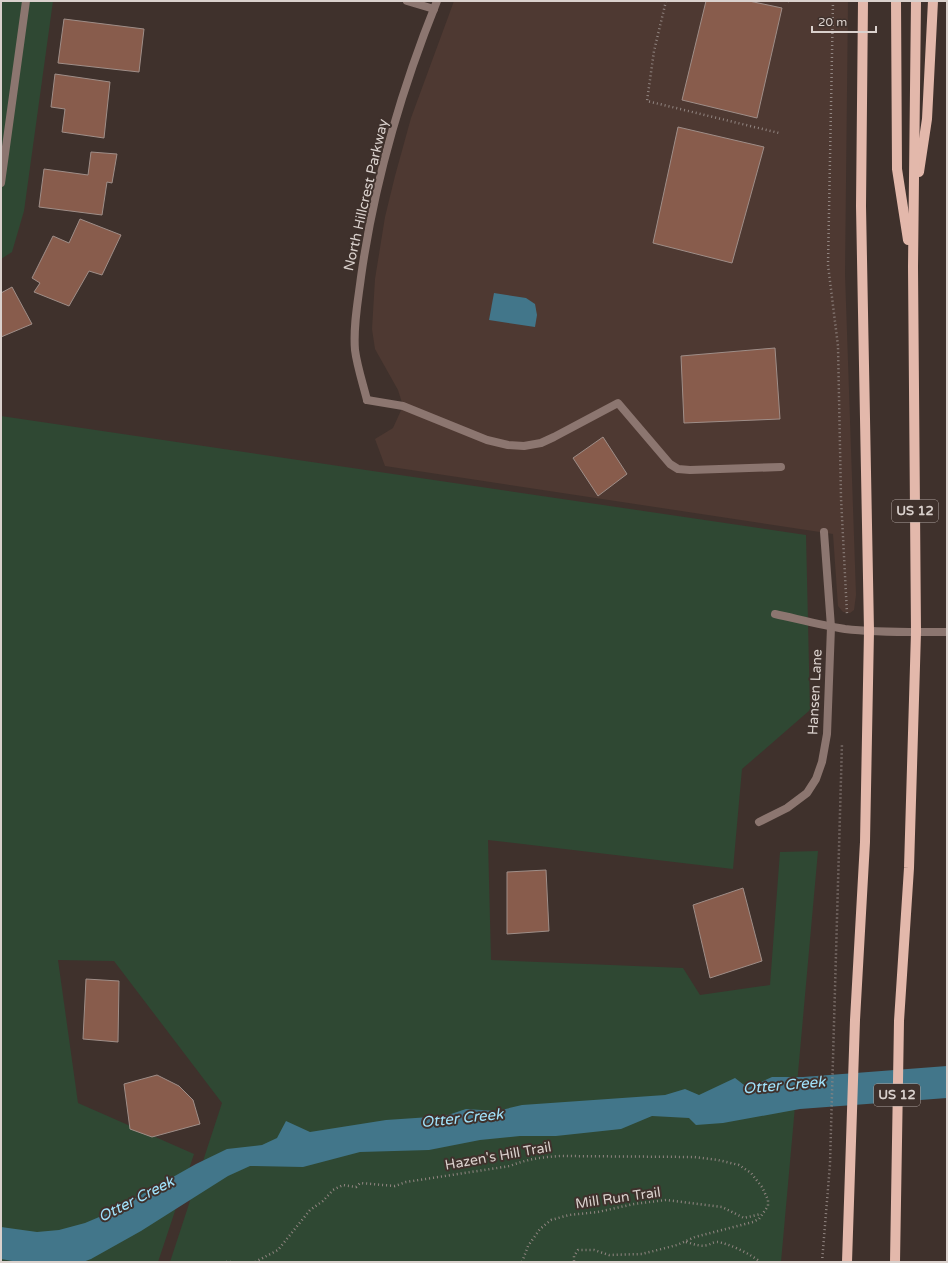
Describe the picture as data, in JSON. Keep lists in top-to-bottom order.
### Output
{
  "streets": {
    "main road": ["US 12"],
    "street": ["North Hillcrest Parkway", "Hansen Lane"],
    "path": ["Hazen's Hill Trail", "Mill Run Trail"]
  },
  "crossings": [
    ["Hazen's Hill Trail", "Mill Run Trail"]
  ],
  "water": ["Otter Creek"],
  "scale_bar": "20 m"
}
